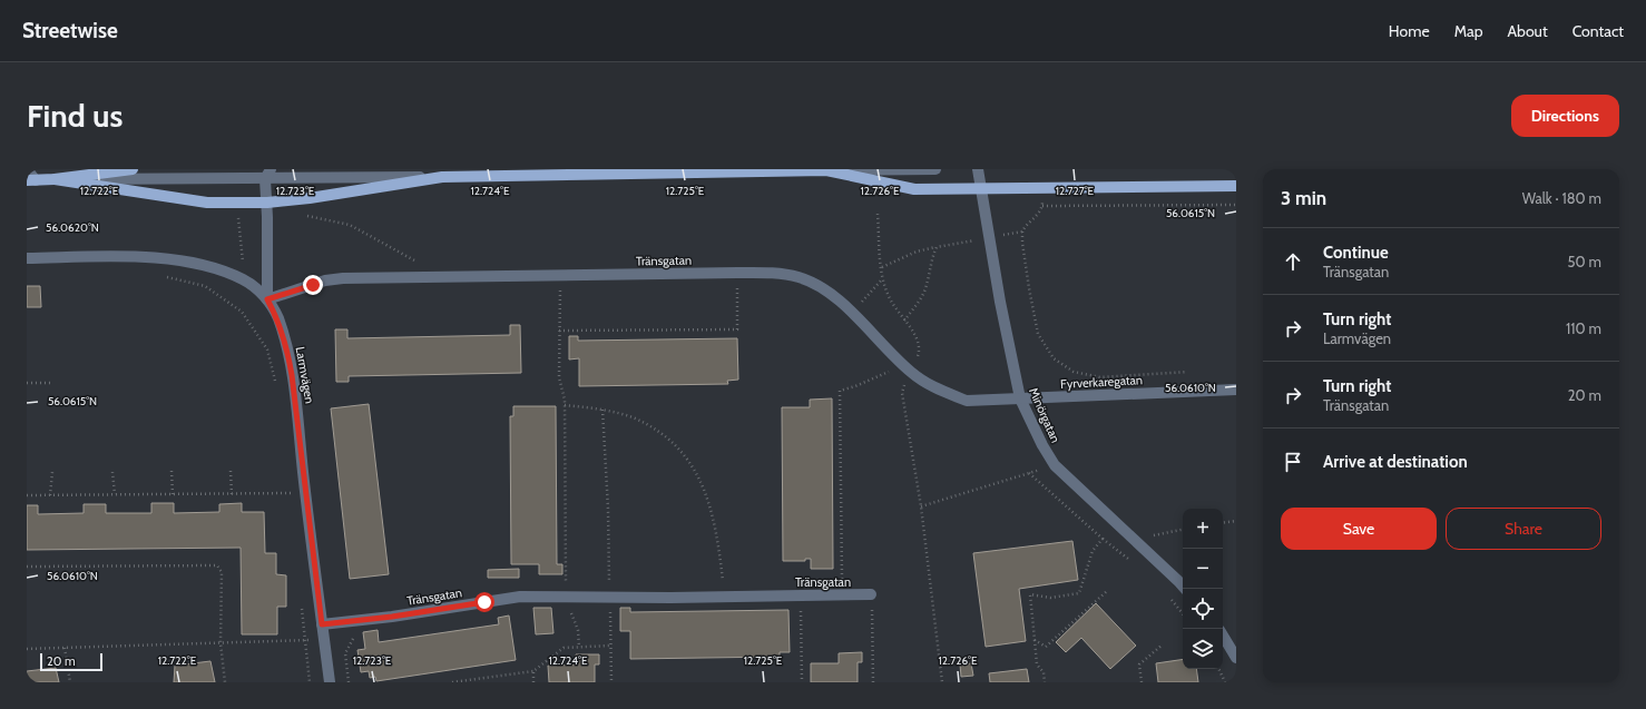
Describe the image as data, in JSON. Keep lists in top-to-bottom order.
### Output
{
  "streets": {
    "street": [
      "Tränsgatan",
      "Larmvägen",
      "Fyrverkaregatan",
      "Minörgatan"
    ]
  },
  "crossings": [
    ["Tränsgatan", "Larmvägen"],
    ["Tränsgatan", "Fyrverkaregatan"],
    ["Tränsgatan", "Minörgatan"],
    ["Fyrverkaregatan", "Minörgatan"]
  ],
  "scale_bar": "20 m",
  "page": {
    "header": "Streetwise",
    "nav": [
      "Home",
      "Map",
      "About",
      "Contact"
    ],
    "buttons": [
      "Directions",
      ["Save", "Share"]
    ],
    "title": "Find us",
    "heading": ["3 min", "Walk · 180 m"],
    "list": [
      ["Continue", "Tränsgatan", "50 m"],
      ["Turn right", "Larmvägen", "110 m"],
      ["Turn right", "Tränsgatan", "20 m"],
      "Arrive at destination"
    ],
    "map_buttons": ["+", "−"],
    "scale": "20 m"
  },
  "coordinates": [
    "12.722°E",
    "12.723°E",
    "12.724°E",
    "12.725°E",
    "12.726°E",
    "12.727°E",
    "56.0615°N",
    "56.0620°N",
    "56.0610°N"
  ]
}
